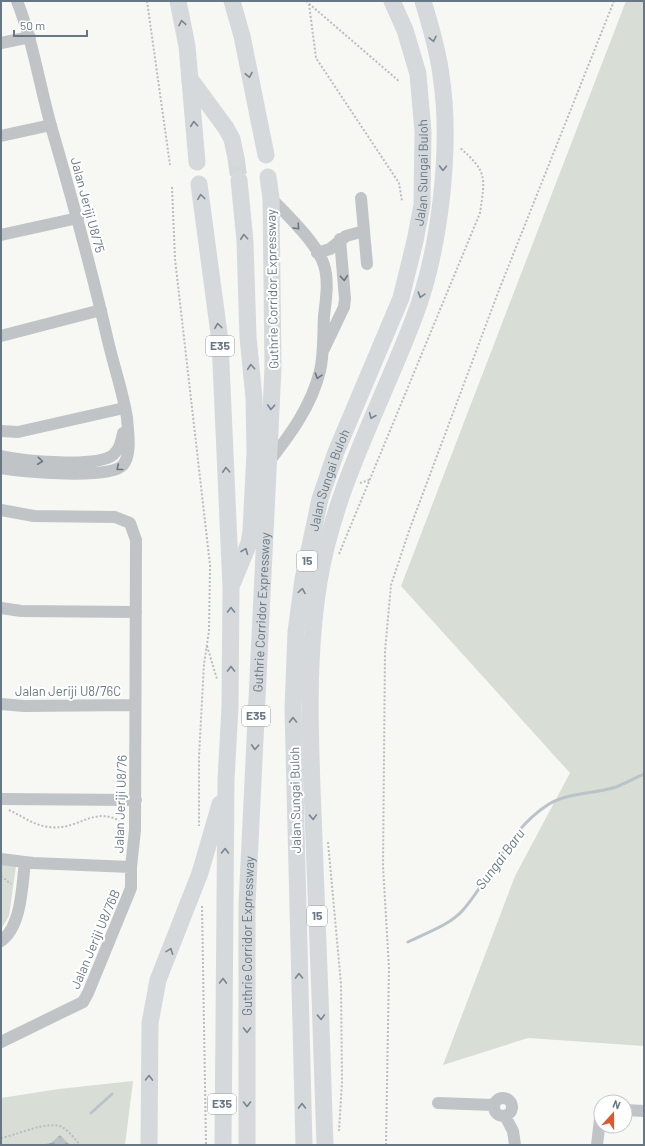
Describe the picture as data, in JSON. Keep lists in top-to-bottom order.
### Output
{
  "streets": {
    "highway": [
      "Jalan Sungai Buloh",
      "Guthrie Corridor Expressway",
      "E35",
      "15"
    ],
    "street": [
      "Jalan Jeriji U8/75",
      "Jalan Jeriji U8/76C",
      "Jalan Jeriji U8/76",
      "Jalan Jeriji U8/76B"
    ]
  },
  "crossings": [
    ["Jalan Jeriji U8/76C", "Jalan Jeriji U8/76"],
    ["Jalan Jeriji U8/76", "Jalan Jeriji U8/76B"]
  ],
  "water": ["Sungai Baru"],
  "scale_bar": "50 m",
  "north": "top"
}
